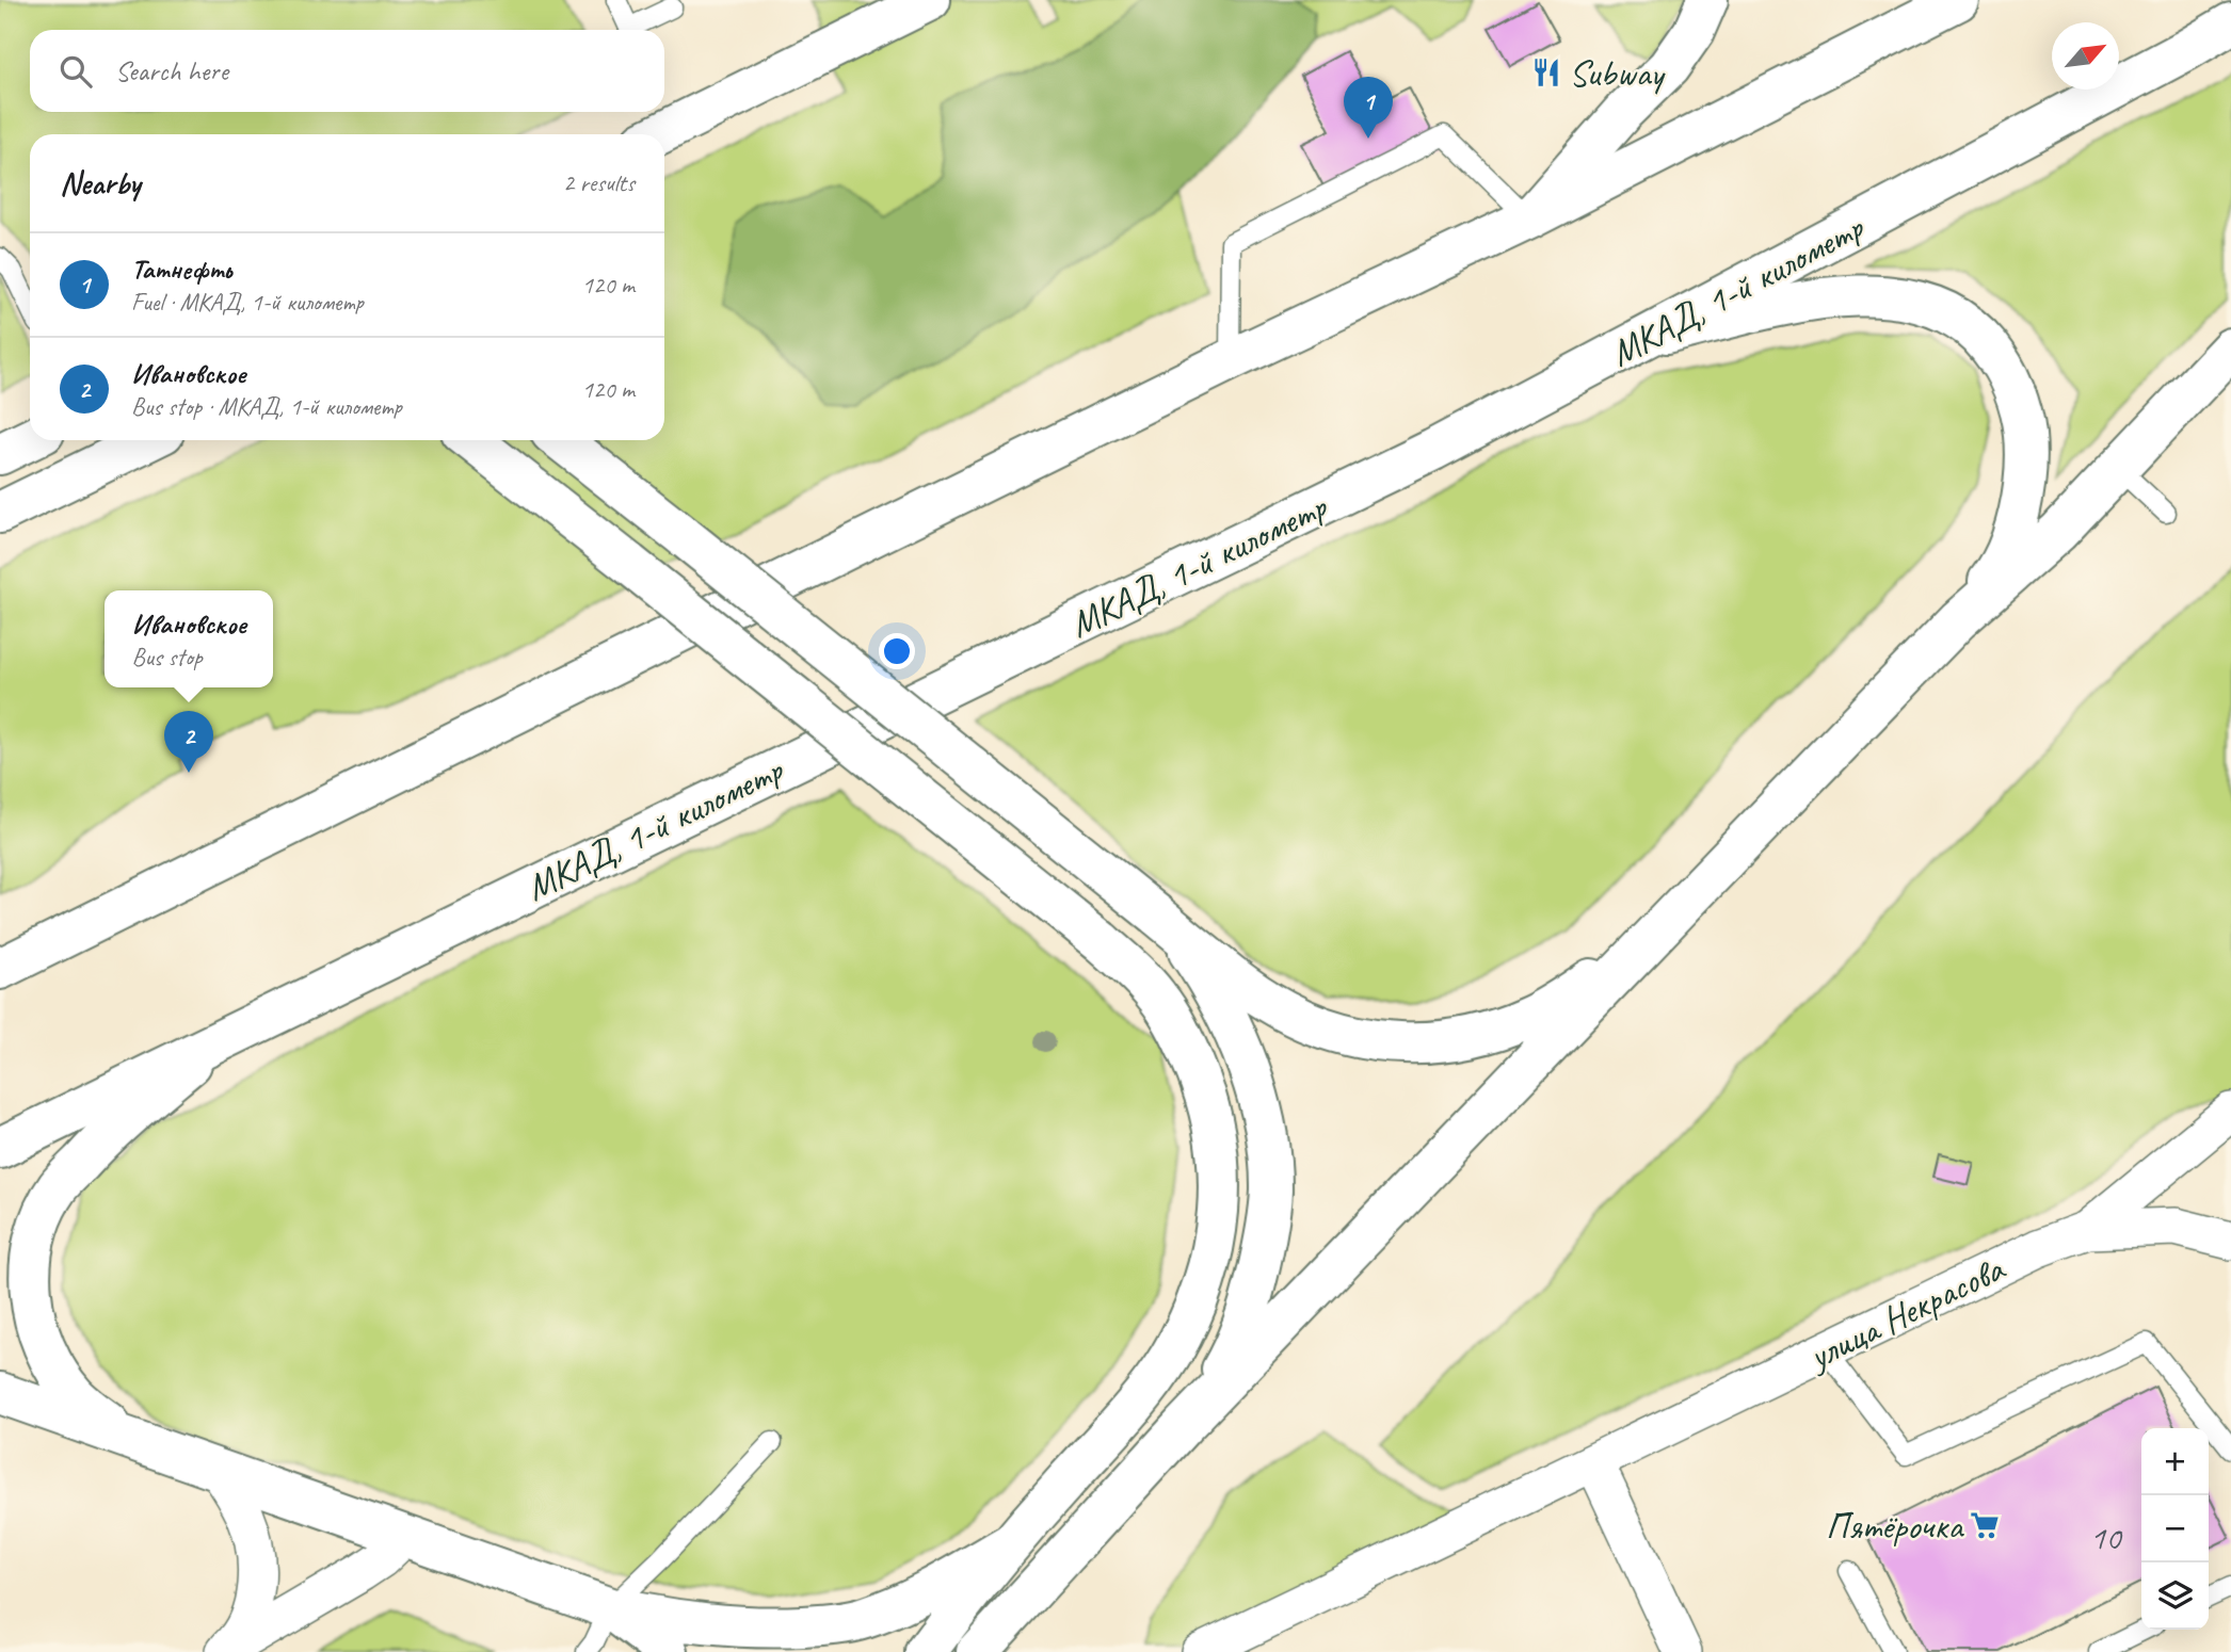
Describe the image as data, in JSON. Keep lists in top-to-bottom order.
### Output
{
  "streets": {
    "main road": ["МКАД, 1-й километр"],
    "street": ["улица Некрасова"]
  },
  "places": {
    "restaurant": ["Subway"],
    "supermarket": ["Пятёрочка"]
  },
  "house_numbers": ["10"],
  "north": "top right",
  "page": {
    "search": "Search here",
    "pins": ["1", "2"],
    "heading": ["Nearby", "2 results"],
    "list": [
      {
        "mark": "1",
        "name": "Татнефть",
        "note": "Fuel · МКАД, 1-й километр",
        "value": "120 m"
      },
      {
        "mark": "2",
        "name": "Ивановское",
        "note": "Bus stop · МКАД, 1-й километр",
        "value": "120 m"
      }
    ],
    "popup": ["Ивановское", "Bus stop"],
    "map_buttons": ["+", "−"]
  }
}
